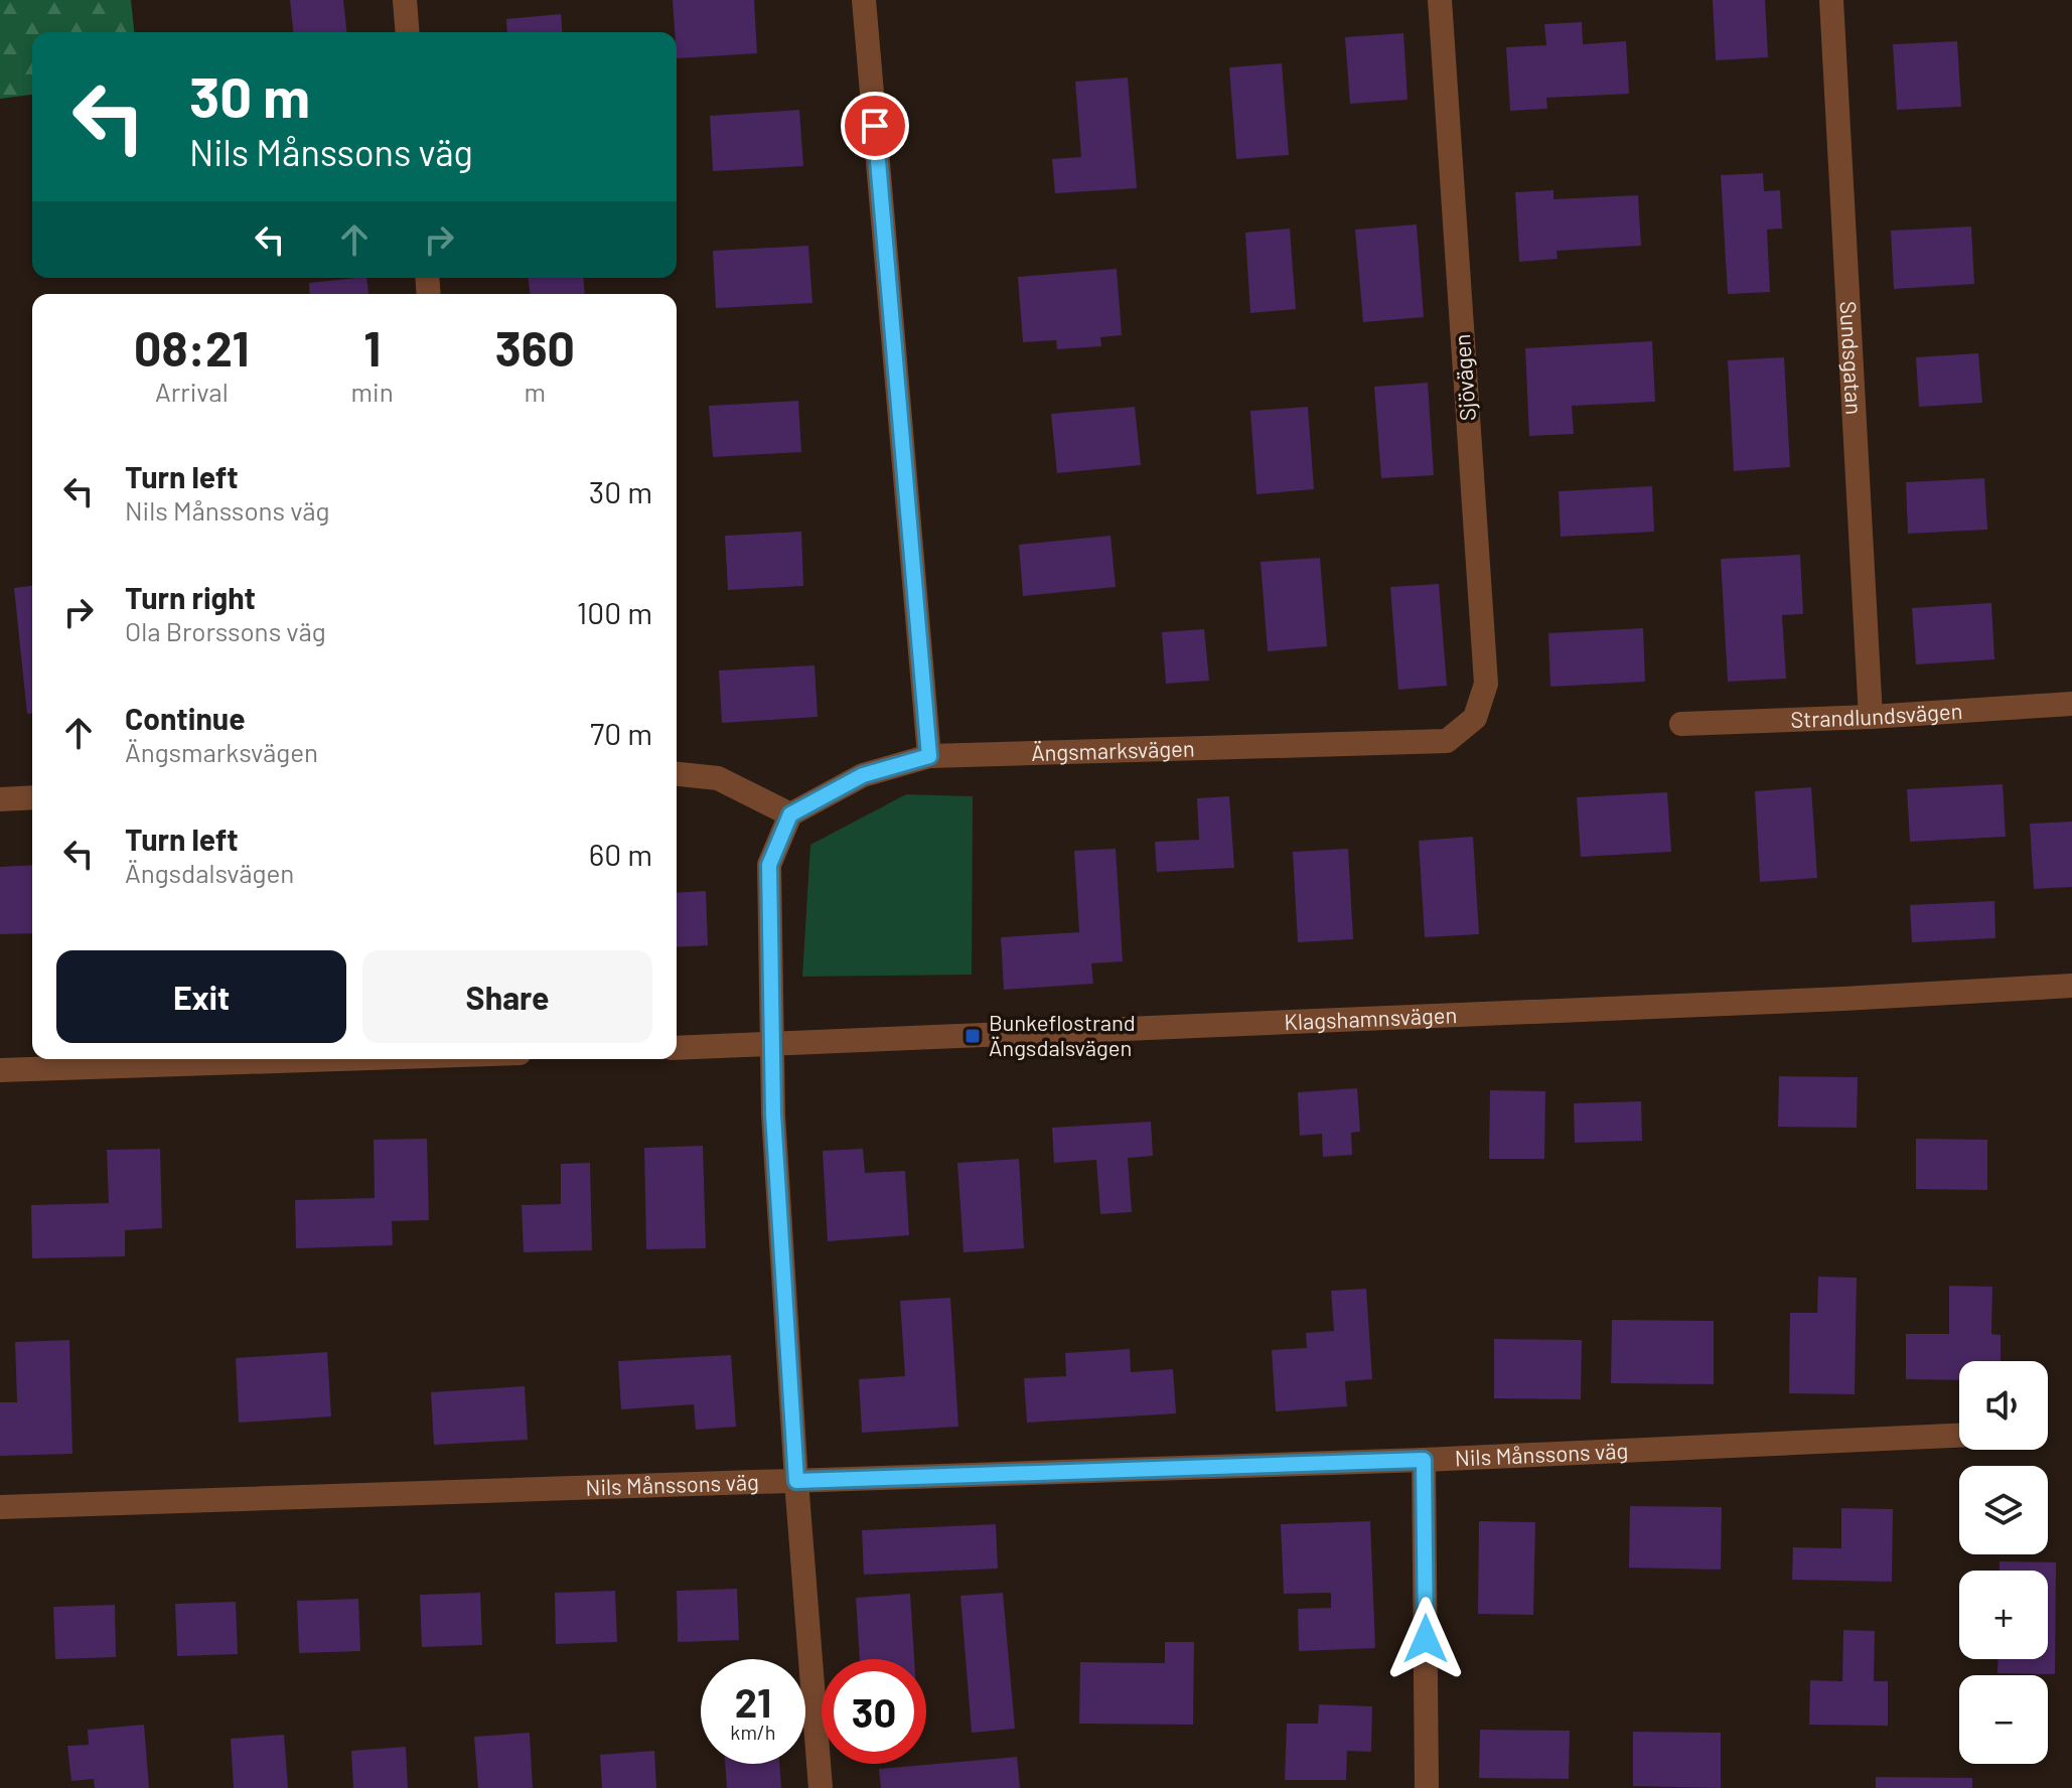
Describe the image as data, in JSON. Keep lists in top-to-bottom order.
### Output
{
  "streets": {
    "street": [
      "Sundsgatan",
      "Sjövägen",
      "Strandlundsvägen",
      "Ängsmarksvägen",
      "Klagshamnsvägen",
      "Nils Månssons väg"
    ]
  },
  "crossings": [
    ["Sundsgatan", "Strandlundsvägen"],
    ["Sjövägen", "Ängsmarksvägen"]
  ],
  "places": {
    "transit": ["Bunkeflostrand Ängsdalsvägen"]
  },
  "page": {
    "turn": ["30 m", "Nils Månssons väg"],
    "eta": [
      "08:21",
      "Arrival",
      "1",
      "min",
      "360",
      "m"
    ],
    "list": [
      {
        "name": "Turn left",
        "note": "Nils Månssons väg",
        "value": "30 m"
      },
      {
        "name": "Turn right",
        "note": "Ola Brorssons väg",
        "value": "100 m"
      },
      {
        "name": "Continue",
        "note": "Ängsmarksvägen",
        "value": "70 m"
      },
      {
        "name": "Turn left",
        "note": "Ängsdalsvägen",
        "value": "60 m"
      }
    ],
    "buttons": ["Exit", "Share"],
    "map_buttons": ["+", "−"],
    "speed": "21 km/h",
    "limit": "30"
  }
}
